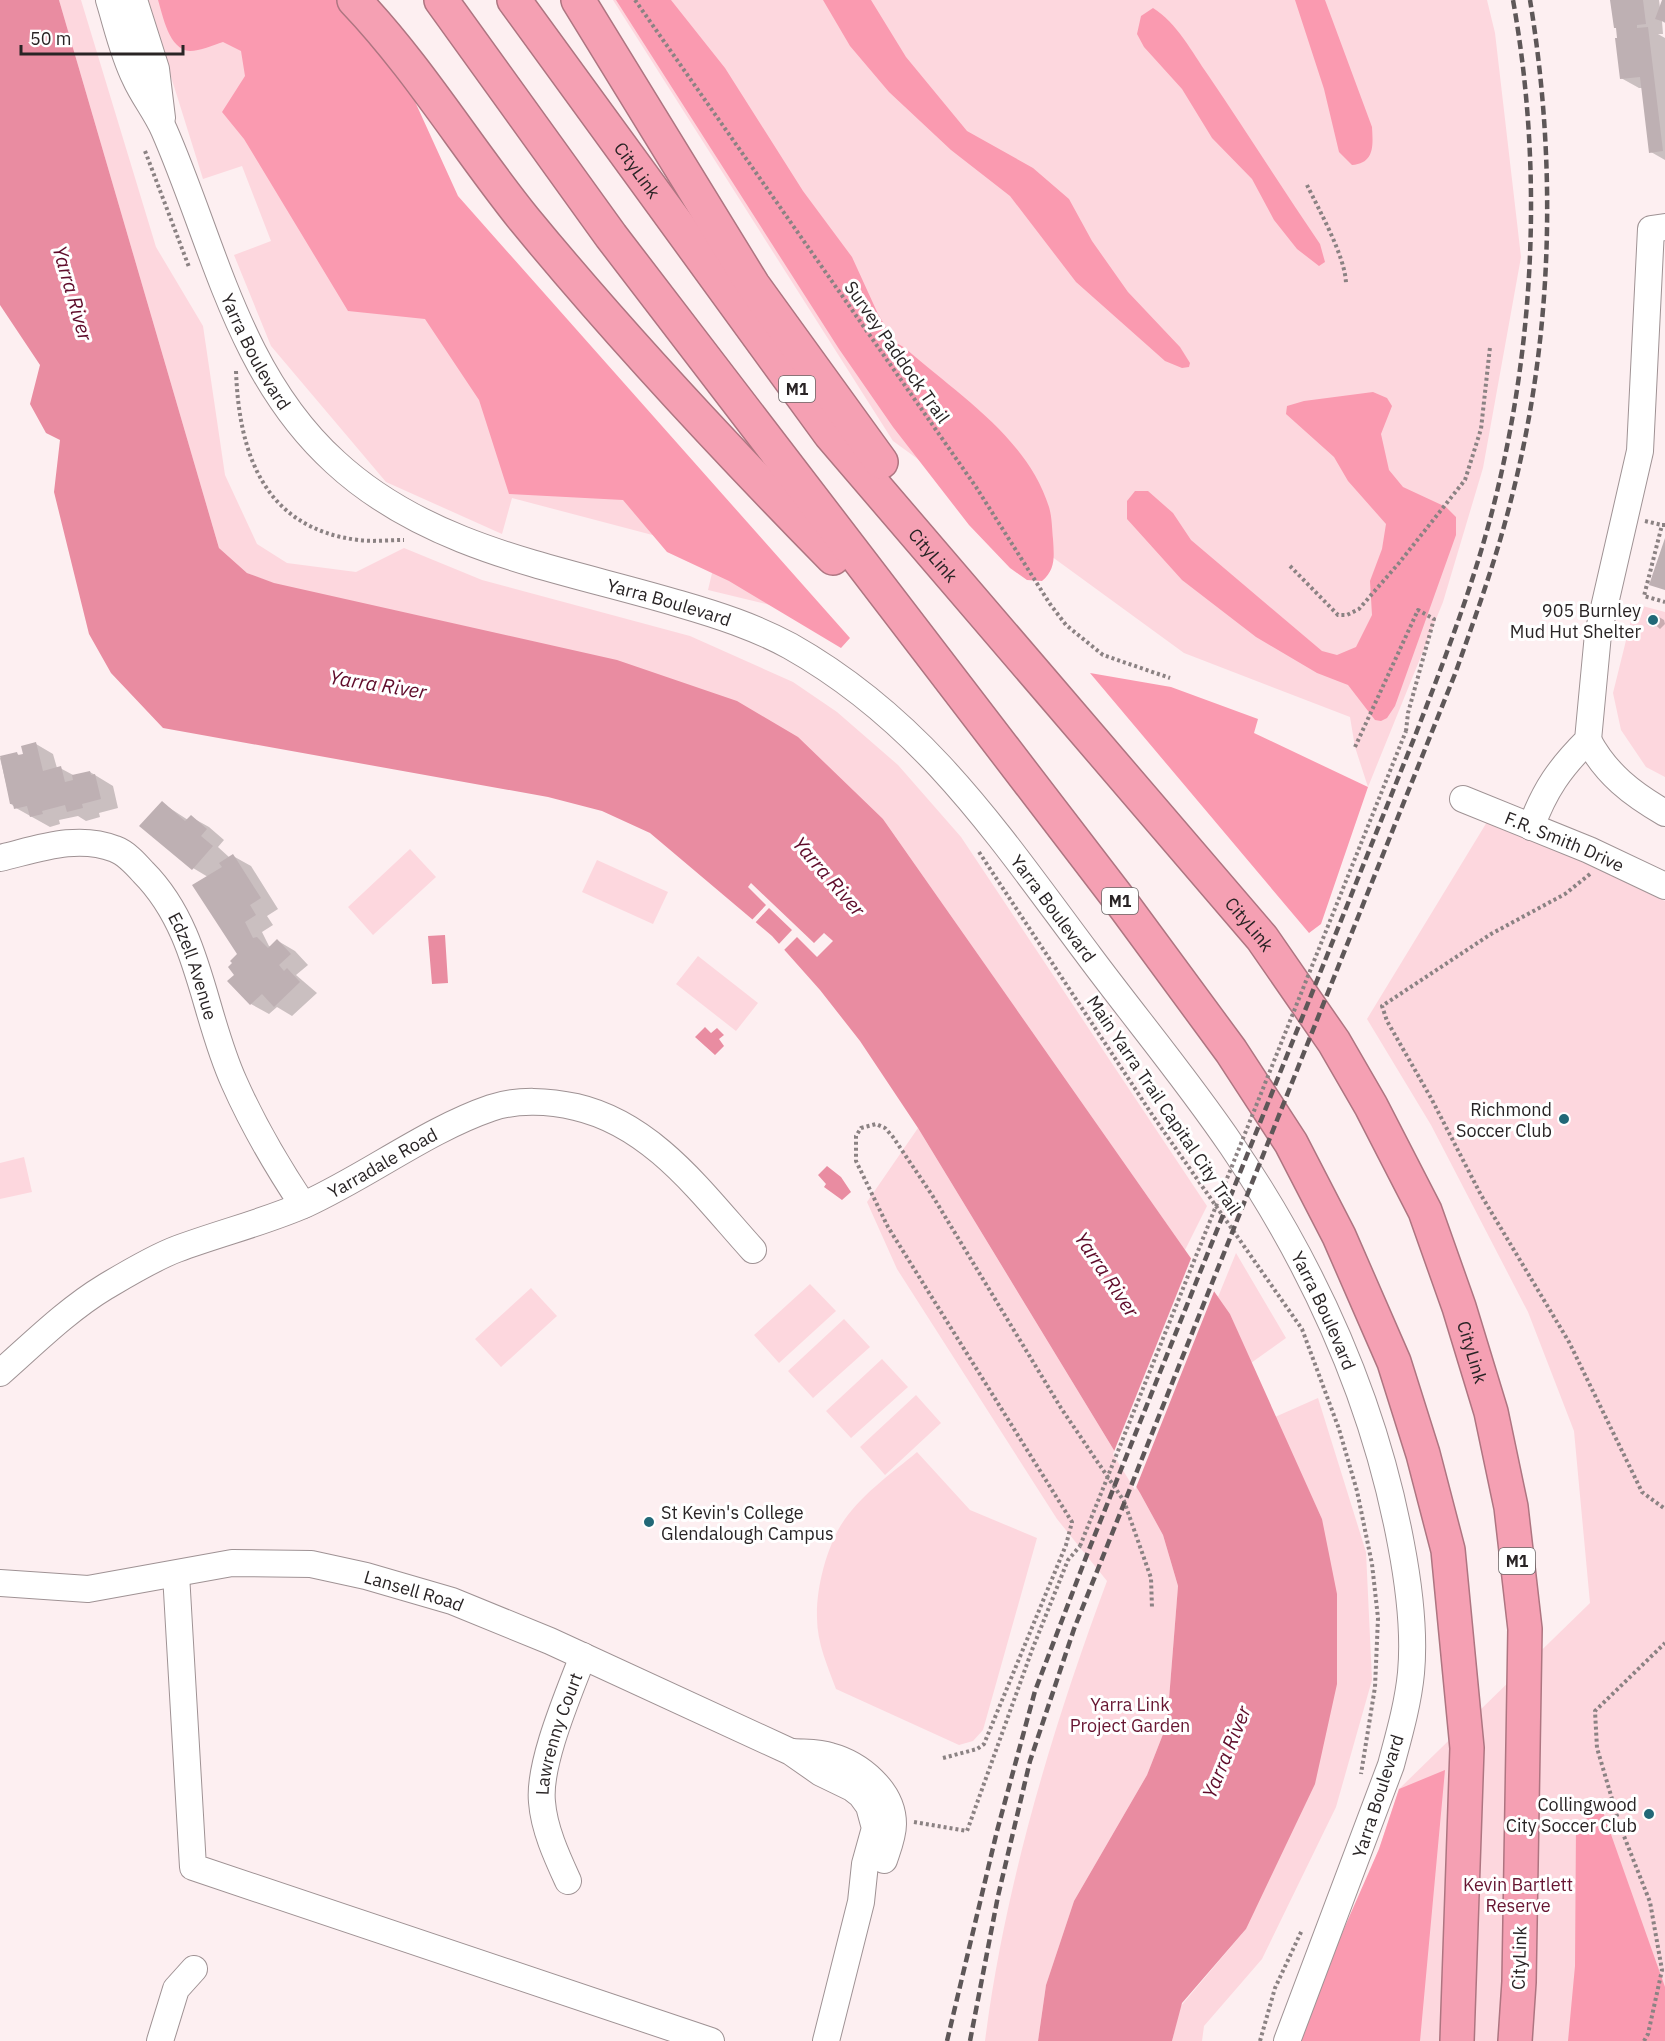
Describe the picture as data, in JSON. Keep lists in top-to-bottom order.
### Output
{
  "streets": {
    "highway": ["CityLink", "M1"],
    "street": [
      "Yarra Boulevard",
      "F.R. Smith Drive",
      "Edzell Avenue",
      "Yarradale Road",
      "Lansell Road",
      "Lawrenny Court"
    ],
    "path": ["Survey Paddock Trail", "Main Yarra Trail Capital City Trail"]
  },
  "crossings": [
    ["Edzell Avenue", "Yarradale Road"],
    ["Lansell Road", "Lawrenny Court"]
  ],
  "water": ["Yarra River"],
  "parks": ["Yarra Link Project Garden", "Kevin Bartlett Reserve"],
  "places": [
    "905 Burnley Mud Hut Shelter",
    "Richmond Soccer Club",
    "St Kevin's College Glendalough Campus",
    "Collingwood City Soccer Club"
  ],
  "scale_bar": "50 m"
}
